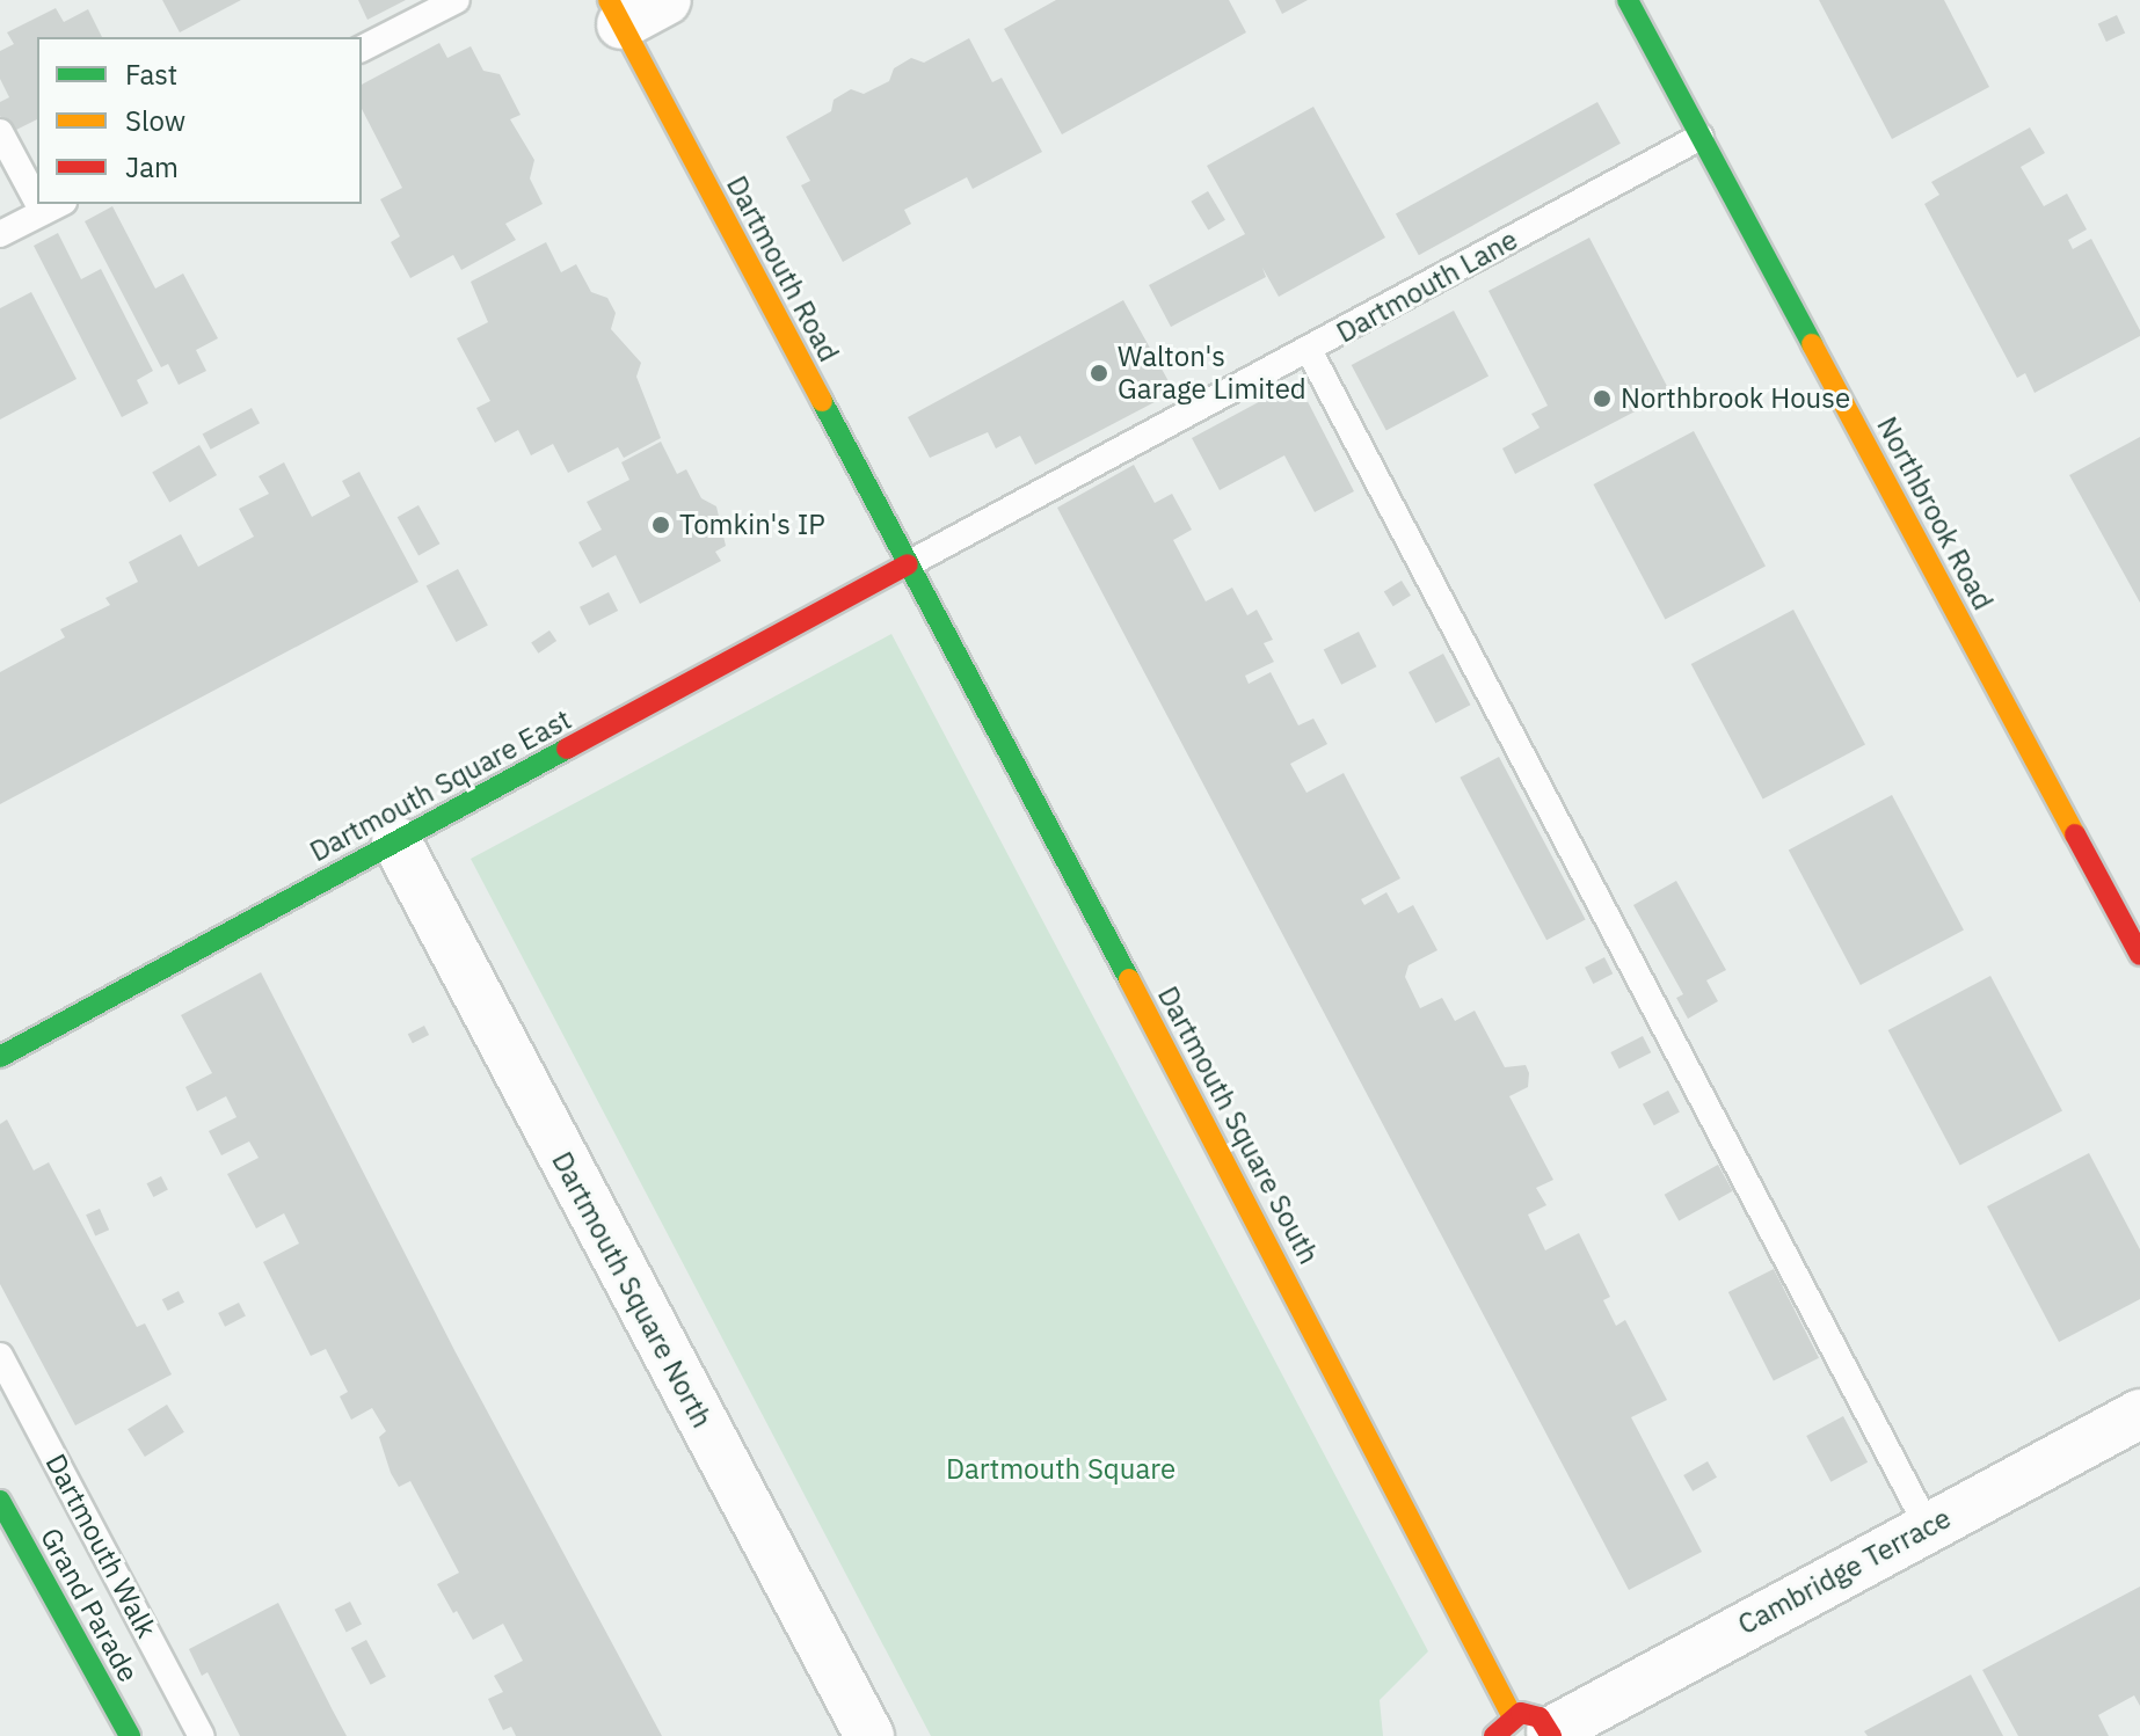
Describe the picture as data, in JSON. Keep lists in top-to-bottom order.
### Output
{
  "streets": {
    "street": [
      "Dartmouth Road",
      "Northbrook Road",
      "Dartmouth Square East",
      "Dartmouth Square South",
      "Dartmouth Square North",
      "Cambridge Terrace",
      "Grand Parade"
    ],
    "lane": ["Dartmouth Lane", "Dartmouth Walk"]
  },
  "crossings": [
    ["Dartmouth Road", "Dartmouth Lane"],
    ["Dartmouth Road", "Dartmouth Square East"],
    ["Dartmouth Road", "Dartmouth Square South"],
    ["Dartmouth Lane", "Northbrook Road"],
    ["Dartmouth Lane", "Dartmouth Square East"],
    ["Dartmouth Lane", "Dartmouth Square South"],
    ["Dartmouth Square East", "Dartmouth Square South"],
    ["Dartmouth Square East", "Dartmouth Square North"],
    ["Dartmouth Square South", "Cambridge Terrace"]
  ],
  "parks": ["Dartmouth Square"],
  "places": ["Walton's Garage Limited", "Northbrook House", "Tomkin's IP"],
  "legend": ["Fast", "Slow", "Jam"]
}
